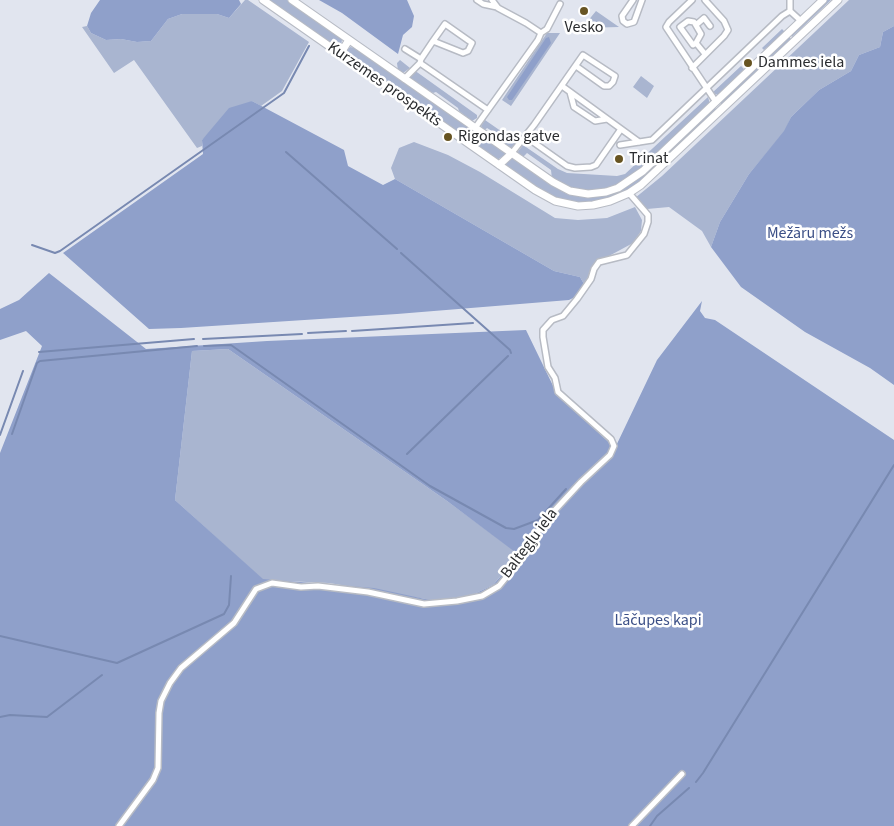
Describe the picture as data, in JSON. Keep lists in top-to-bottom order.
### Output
{
  "streets": {
    "main road": ["Kurzemes prospekts"],
    "street": ["Baltegļu iela"]
  },
  "crossings": [
    ["Kurzemes prospekts", "Baltegļu iela"]
  ],
  "parks": ["Mežāru mežs", "Lāčupes kapi"],
  "places": [
    "Vesko",
    "Dammes iela",
    "Rigondas gatve",
    "Trinat"
  ]
}
